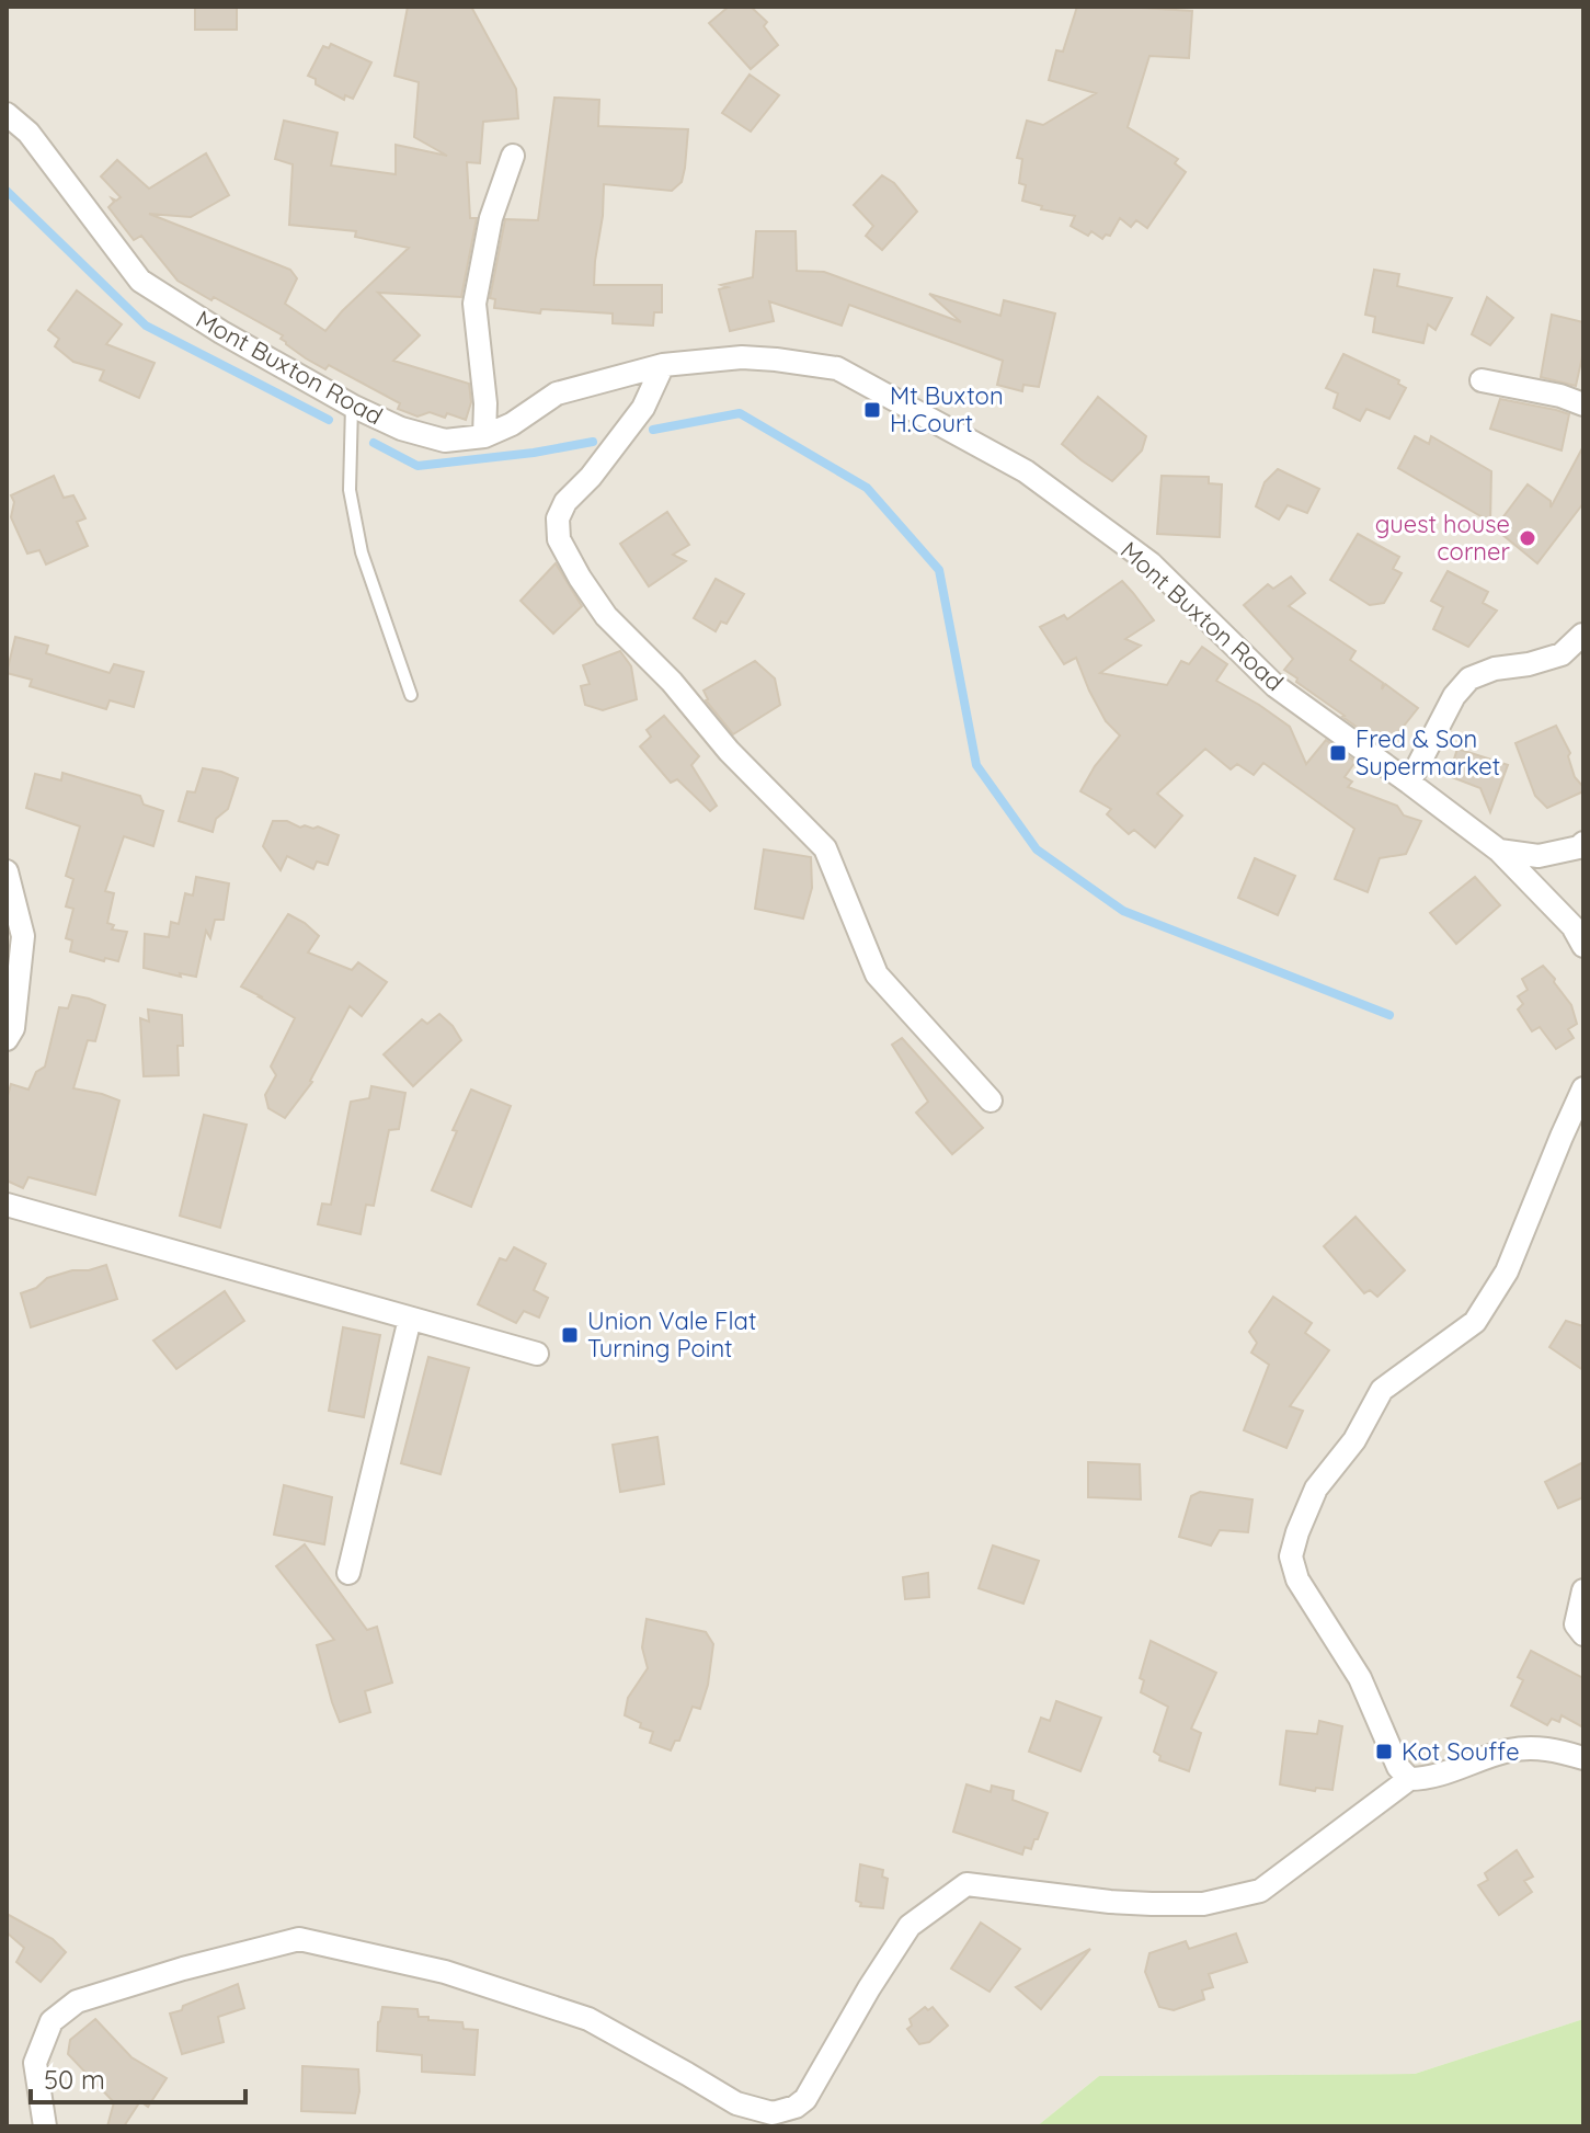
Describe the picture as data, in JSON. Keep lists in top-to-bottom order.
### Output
{
  "streets": {
    "street": ["Mont Buxton Road"]
  },
  "places": {
    "transit": [
      "Mt Buxton H.Court",
      "Fred & Son Supermarket",
      "Union Vale Flat Turning Point",
      "Kot Souffe"
    ],
    "other": ["guest house corner"]
  },
  "scale_bar": "50 m"
}
